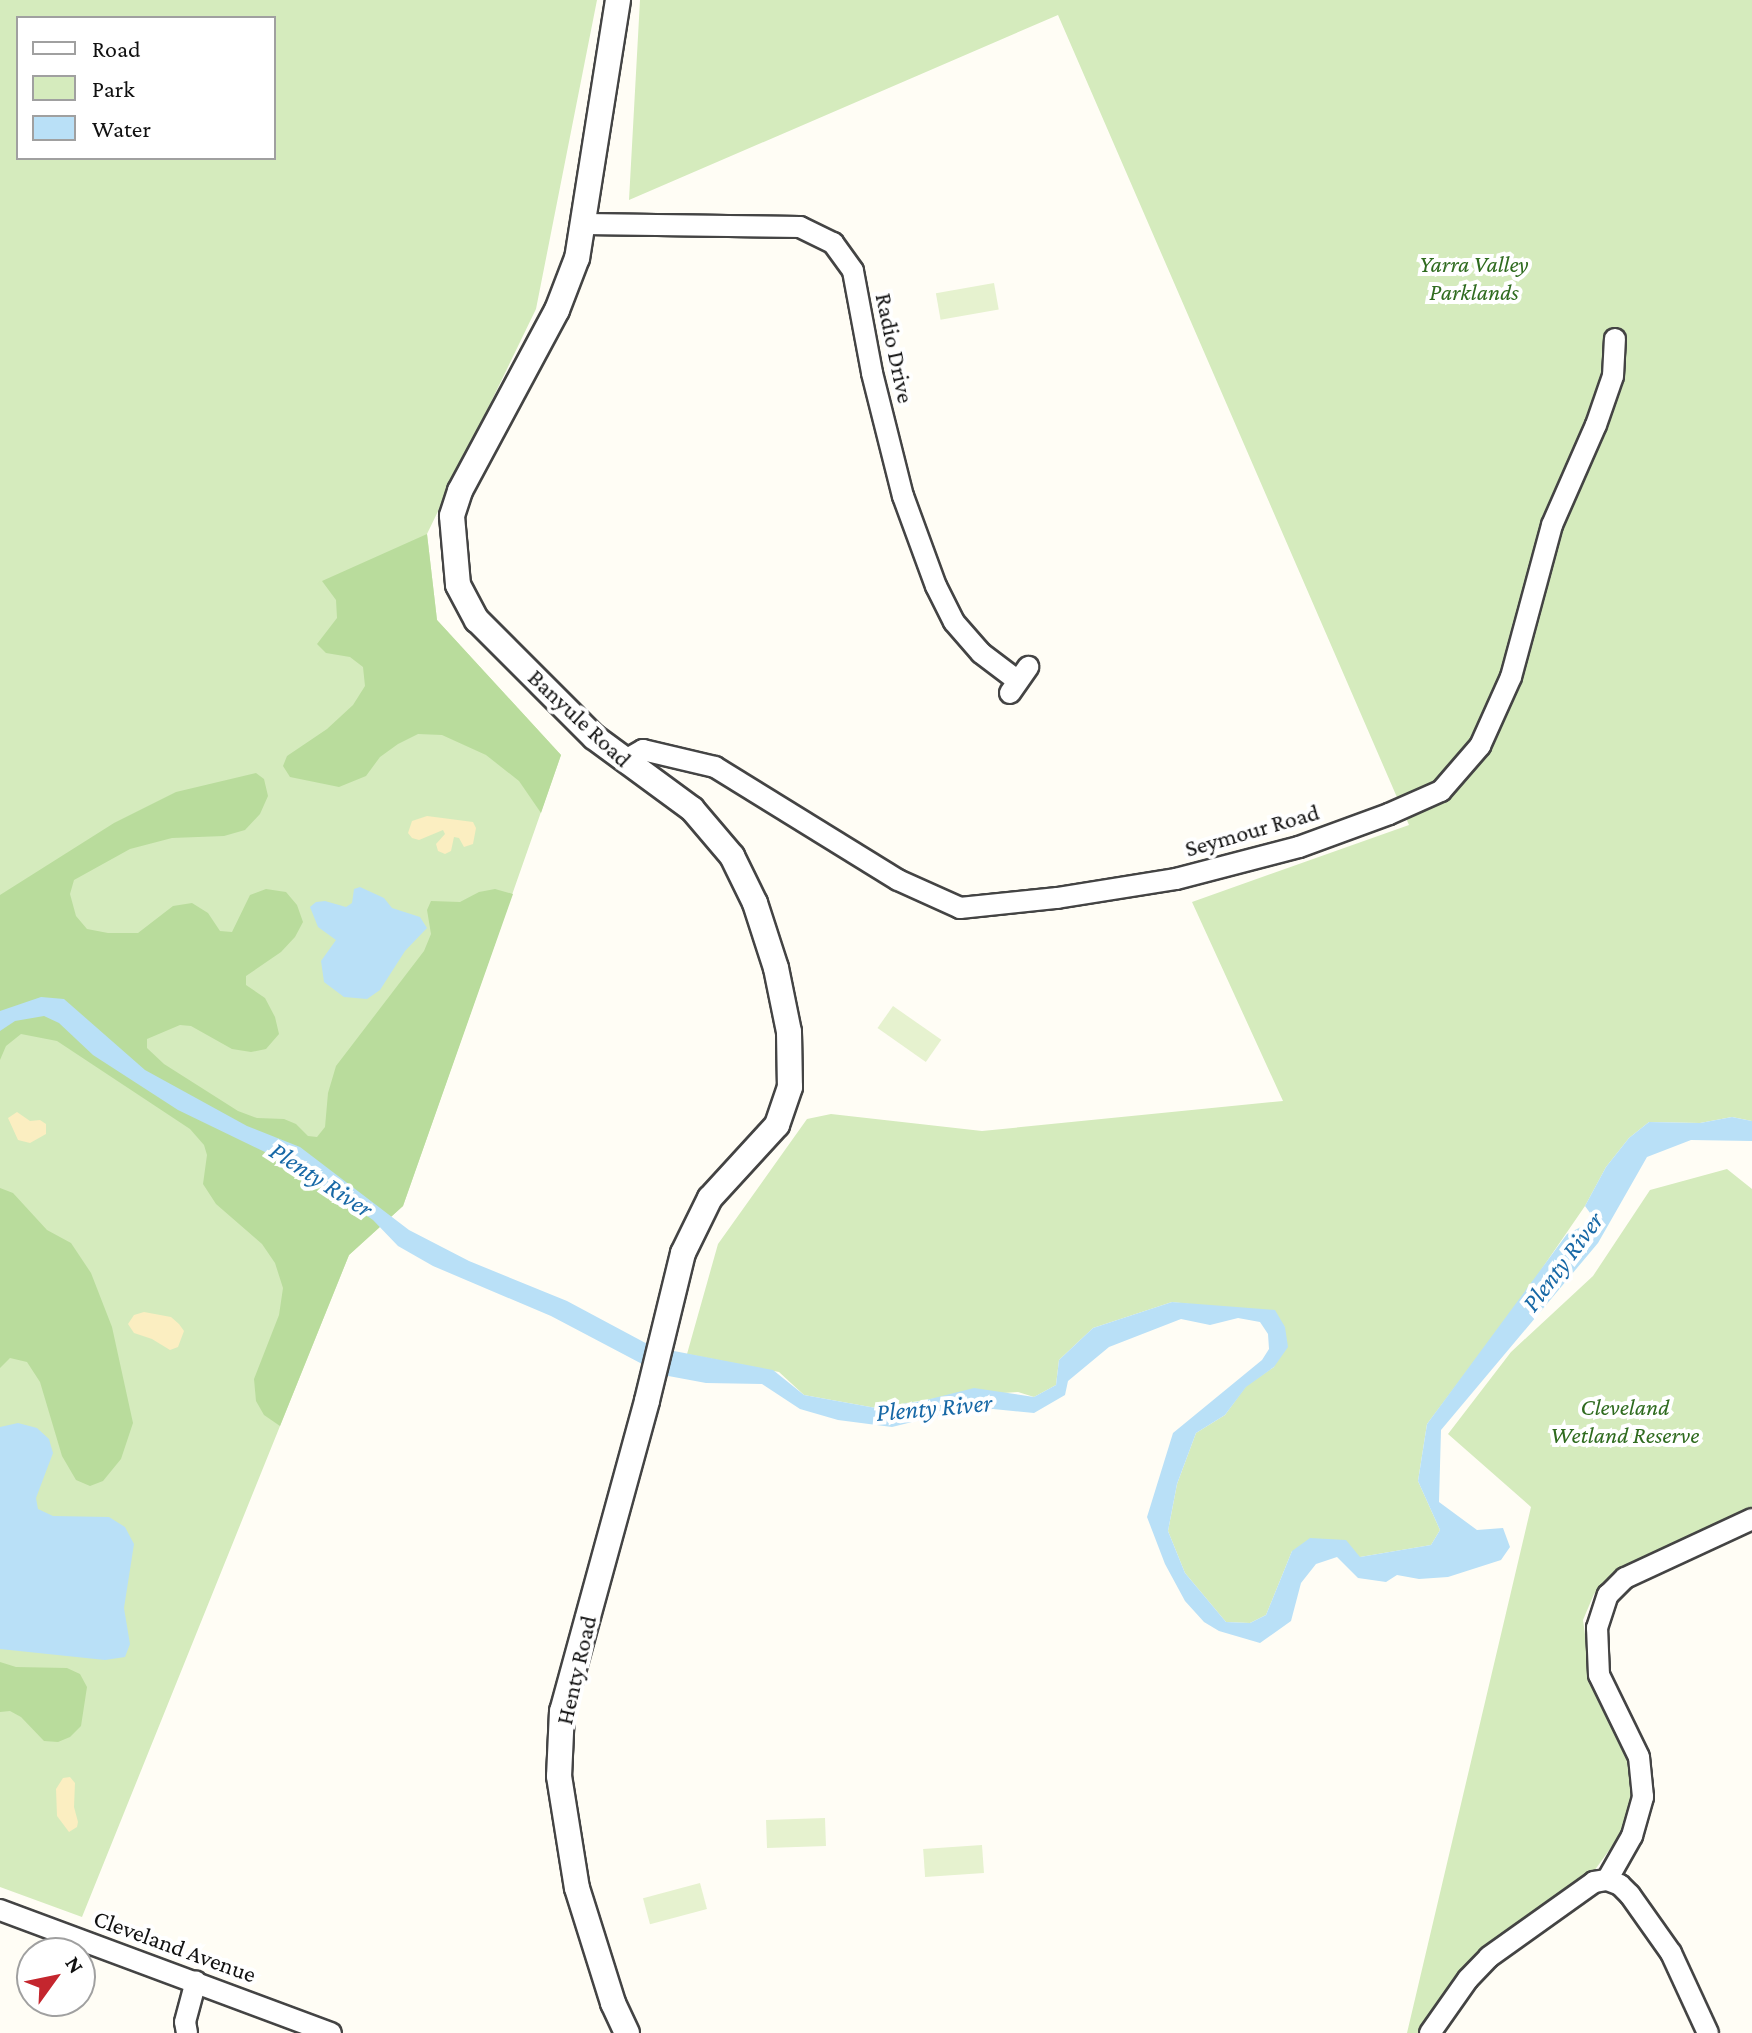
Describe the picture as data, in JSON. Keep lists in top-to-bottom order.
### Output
{
  "streets": {
    "street": [
      "Radio Drive",
      "Banyule Road",
      "Seymour Road",
      "Henty Road",
      "Cleveland Avenue"
    ]
  },
  "crossings": [
    ["Radio Drive", "Banyule Road"],
    ["Banyule Road", "Seymour Road"],
    ["Banyule Road", "Henty Road"]
  ],
  "water": ["Plenty River"],
  "parks": ["Yarra Valley Parklands", "Cleveland Wetland Reserve"],
  "legend": ["Road", "Park", "Water"],
  "north": "top right"
}
